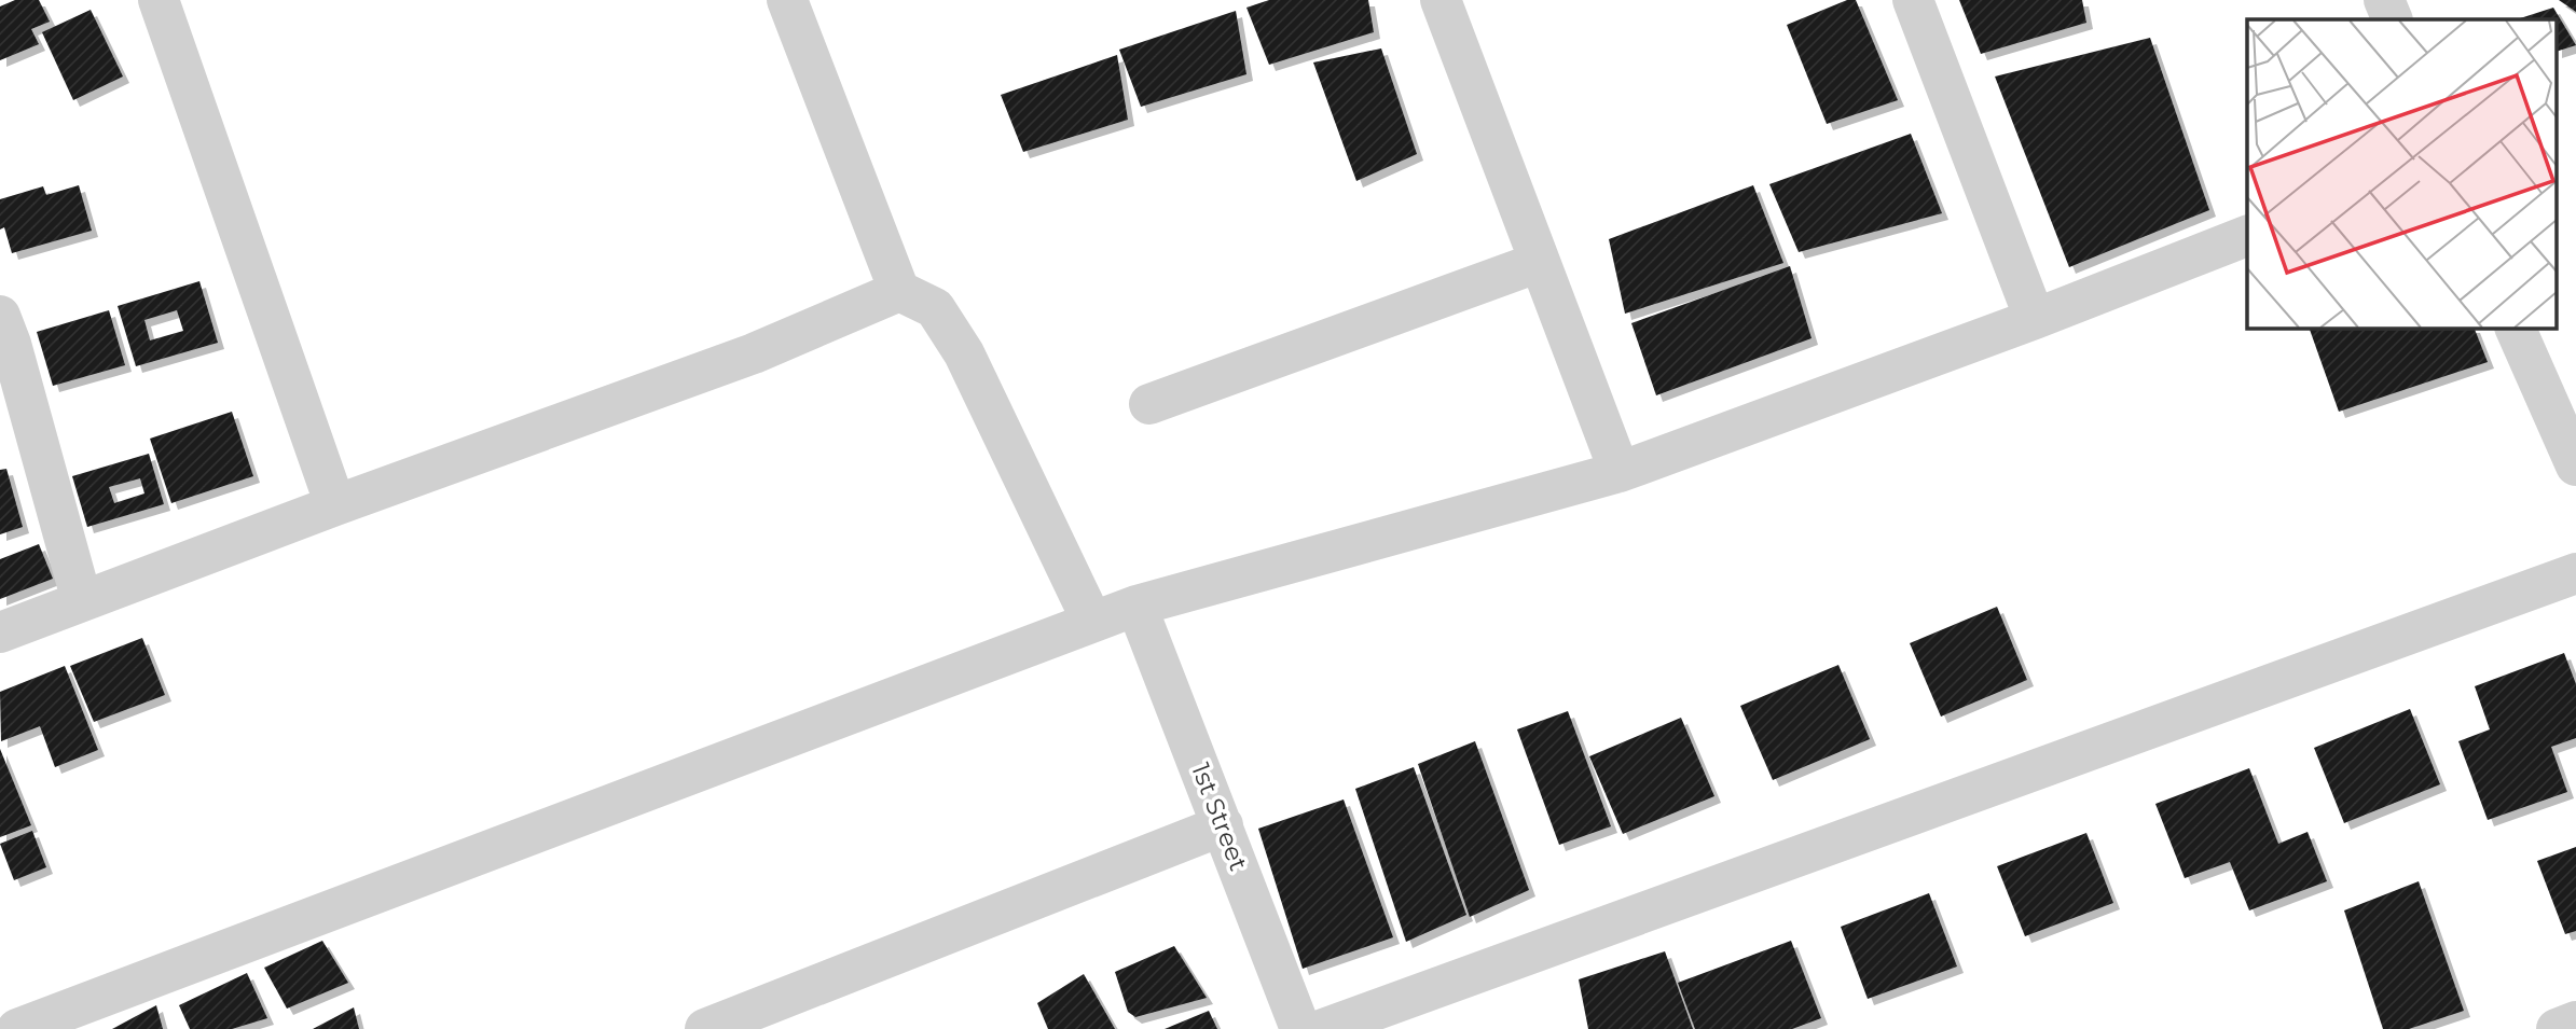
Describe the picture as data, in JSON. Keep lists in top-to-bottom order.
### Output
{
  "streets": {
    "street": ["1st Street"]
  }
}
